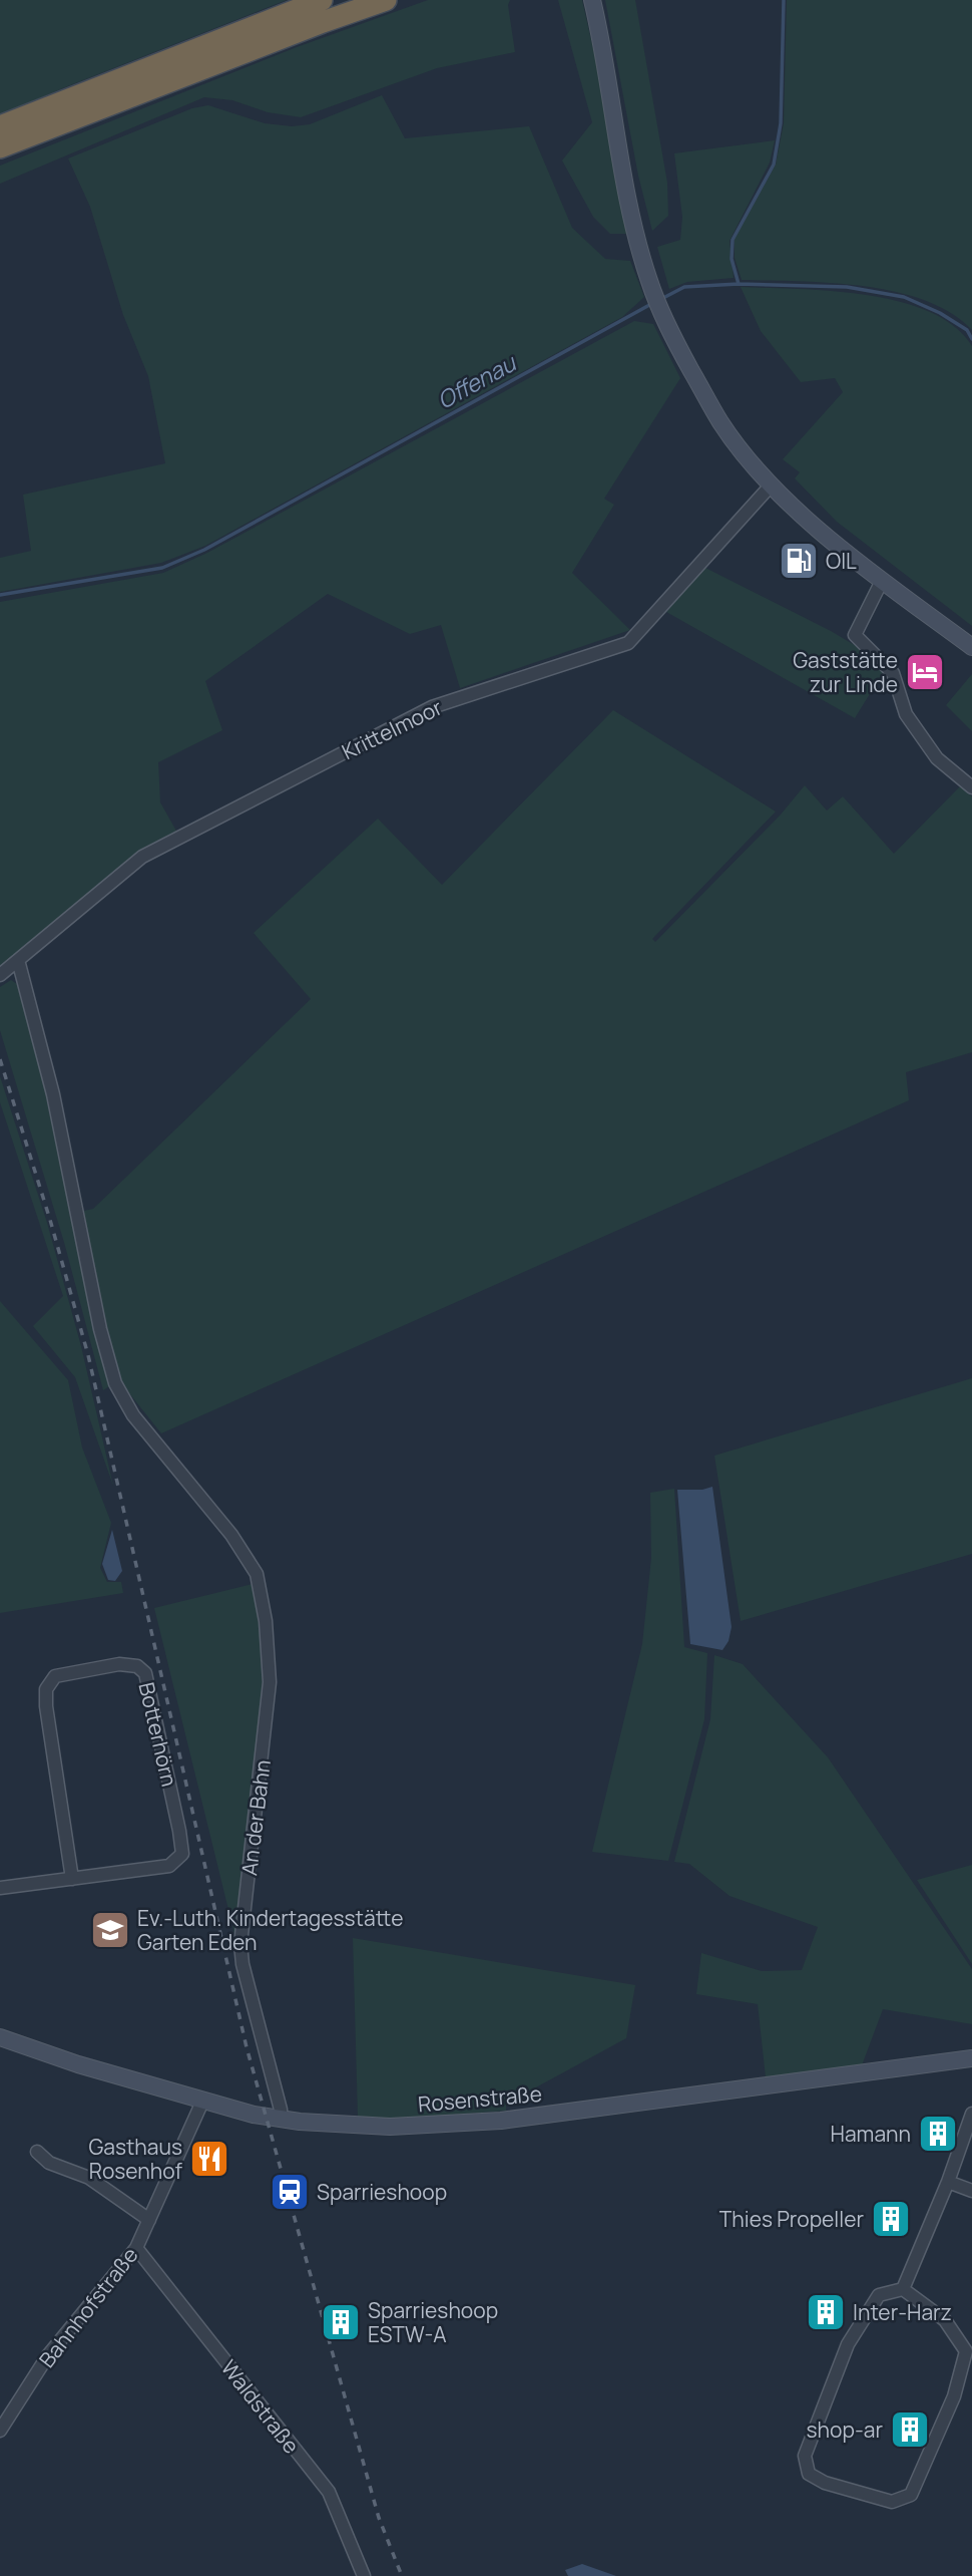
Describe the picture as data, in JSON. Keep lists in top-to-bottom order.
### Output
{
  "streets": {
    "main road": ["Rosenstraße"],
    "street": [
      "Krittelmoor",
      "Botterhörn",
      "An der Bahn",
      "Bahnhofstraße",
      "Waldstraße"
    ]
  },
  "crossings": [
    ["Krittelmoor", "An der Bahn"],
    ["An der Bahn", "Rosenstraße"],
    ["Rosenstraße", "Bahnhofstraße"],
    ["Bahnhofstraße", "Waldstraße"]
  ],
  "water": ["Offenau"],
  "places": {
    "fuel station": ["OIL"],
    "hotel": ["Gaststätte zur Linde"],
    "school or university": ["Ev.-Luth. Kindertagesstätte Garten Eden"],
    "building": [
      "Hamann",
      "Thies Propeller",
      "Inter-Harz",
      "Sparrieshoop ESTW-A",
      "shop-ar"
    ],
    "restaurant": ["Gasthaus Rosenhof"],
    "station": ["Sparrieshoop"]
  }
}
